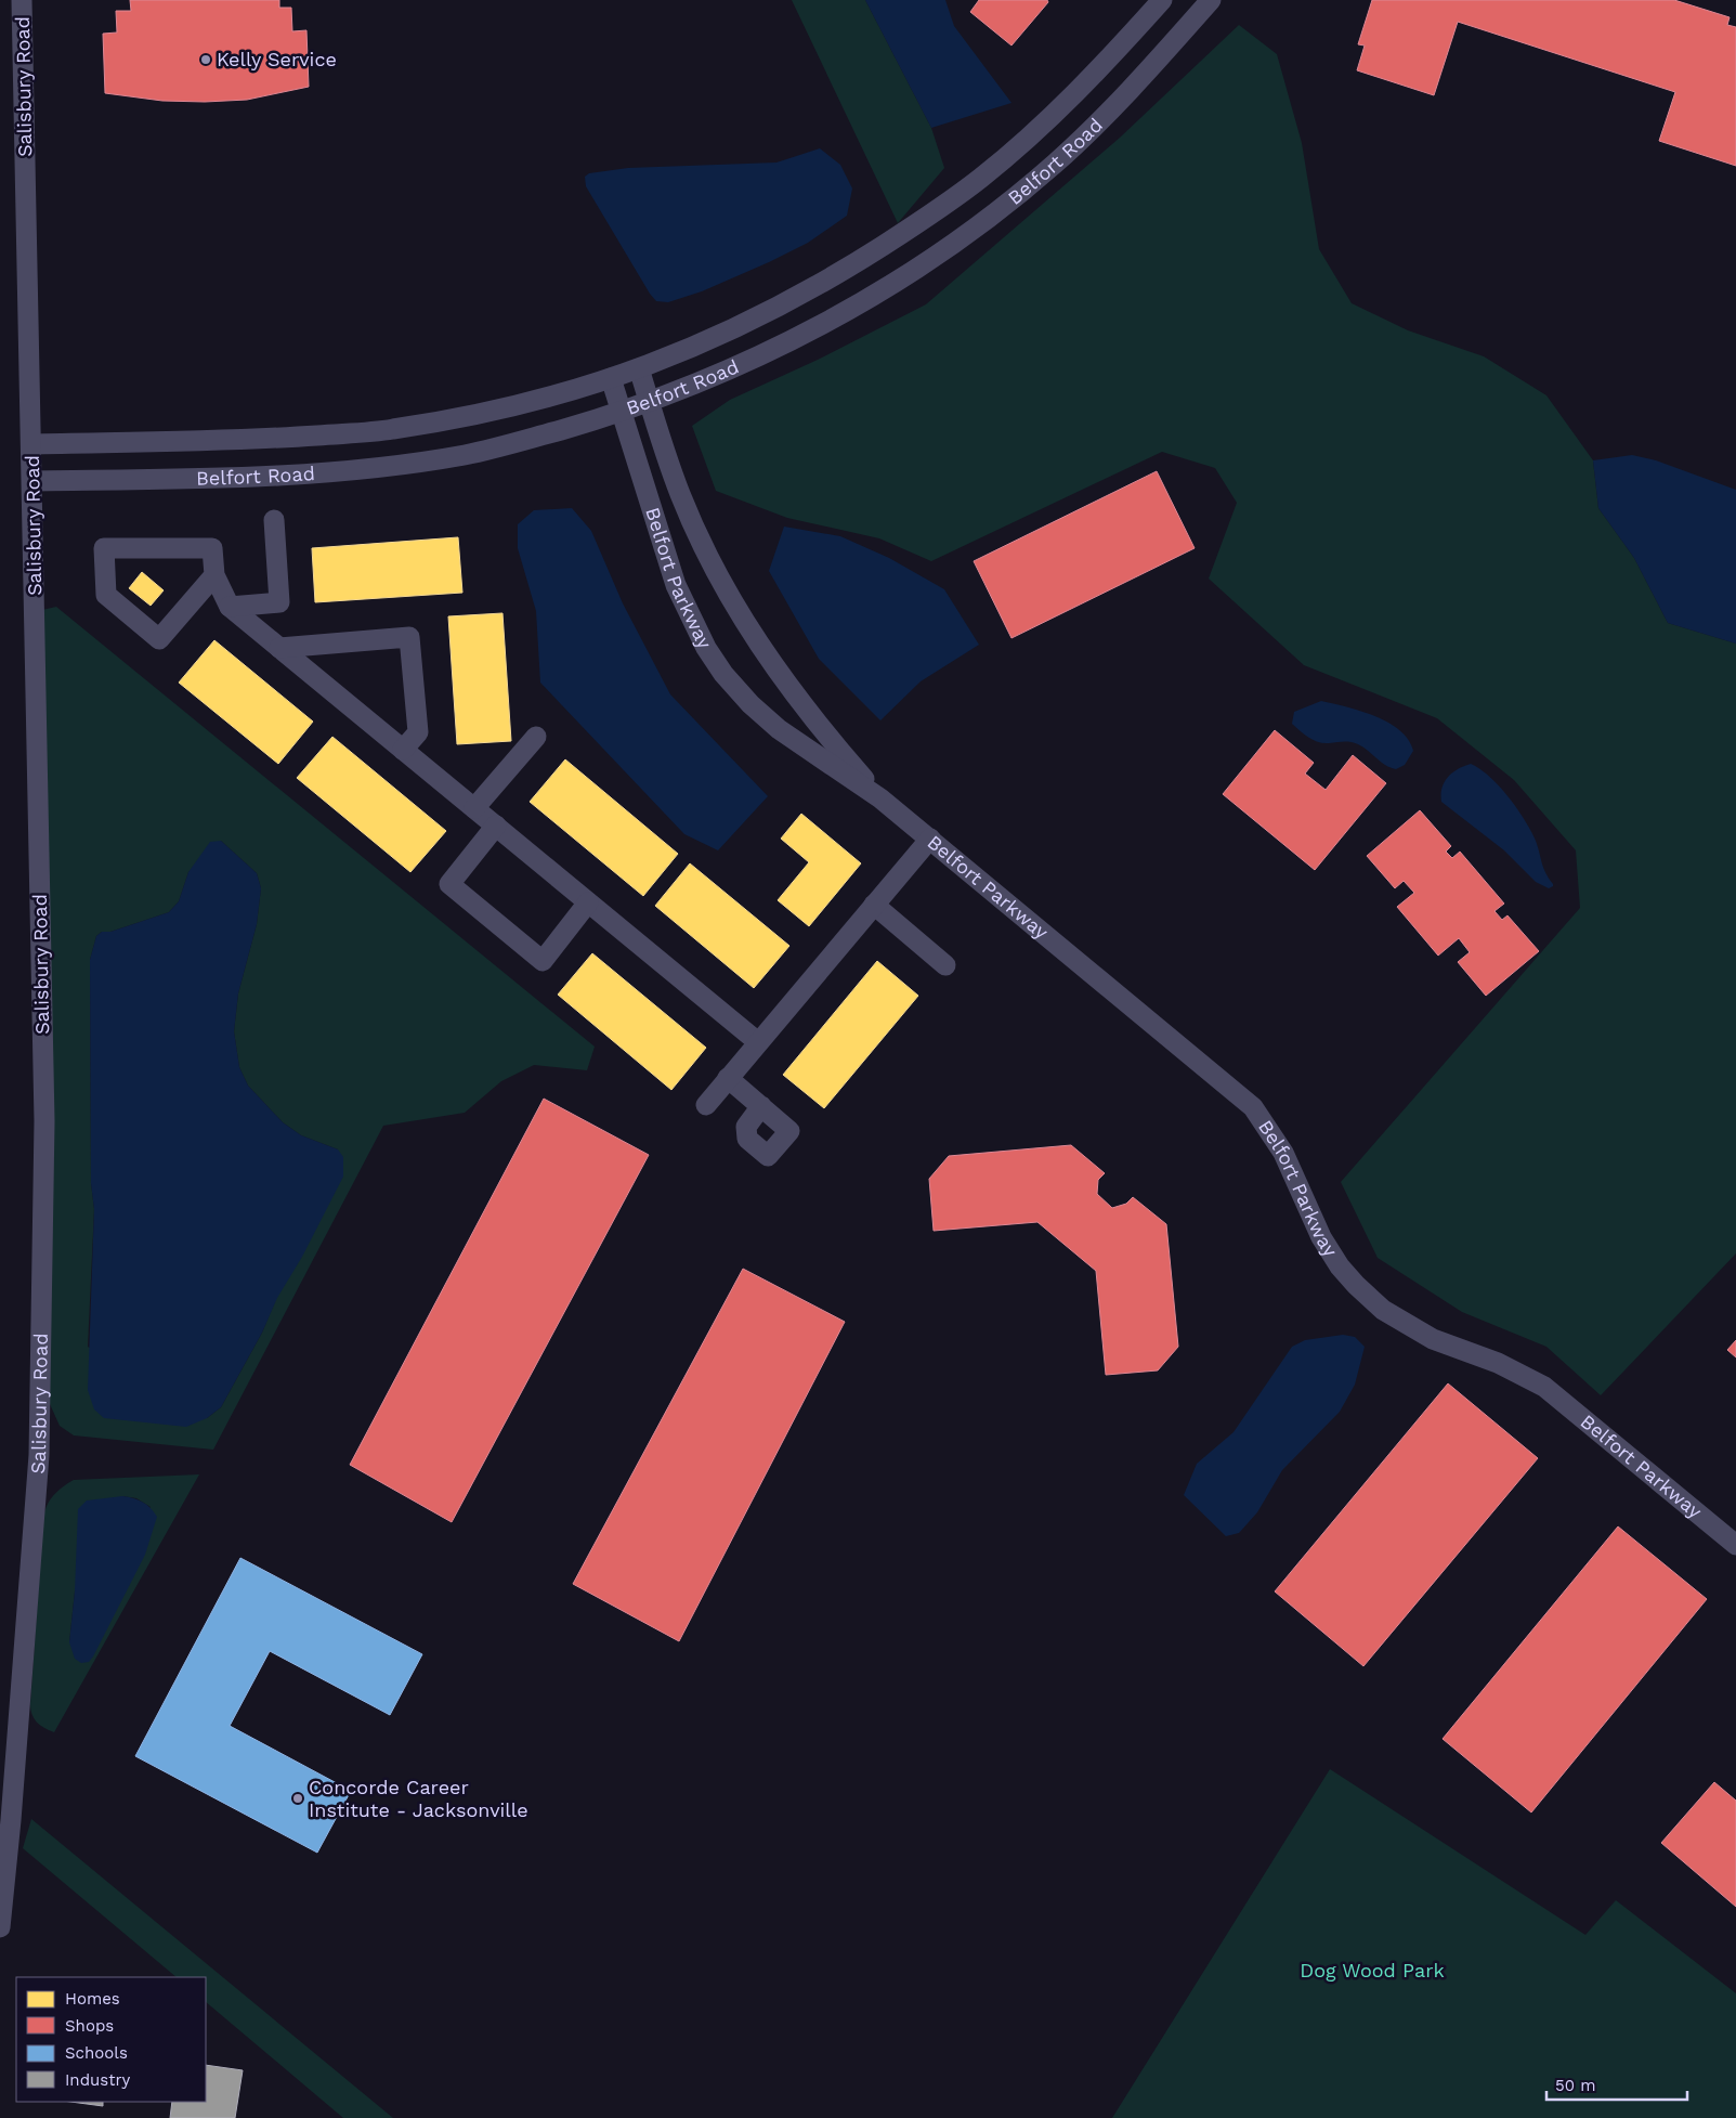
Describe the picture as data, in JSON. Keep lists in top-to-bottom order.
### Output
{
  "streets": {
    "street": ["Salisbury Road", "Belfort Road", "Belfort Parkway"]
  },
  "crossings": [
    ["Salisbury Road", "Belfort Road"],
    ["Belfort Road", "Belfort Parkway"]
  ],
  "parks": ["Dog Wood Park"],
  "places": ["Kelly Service", "Concorde Career Institute - Jacksonville"],
  "legend": [
    "Homes",
    "Shops",
    "Schools",
    "Industry"
  ],
  "scale_bar": "50 m"
}
